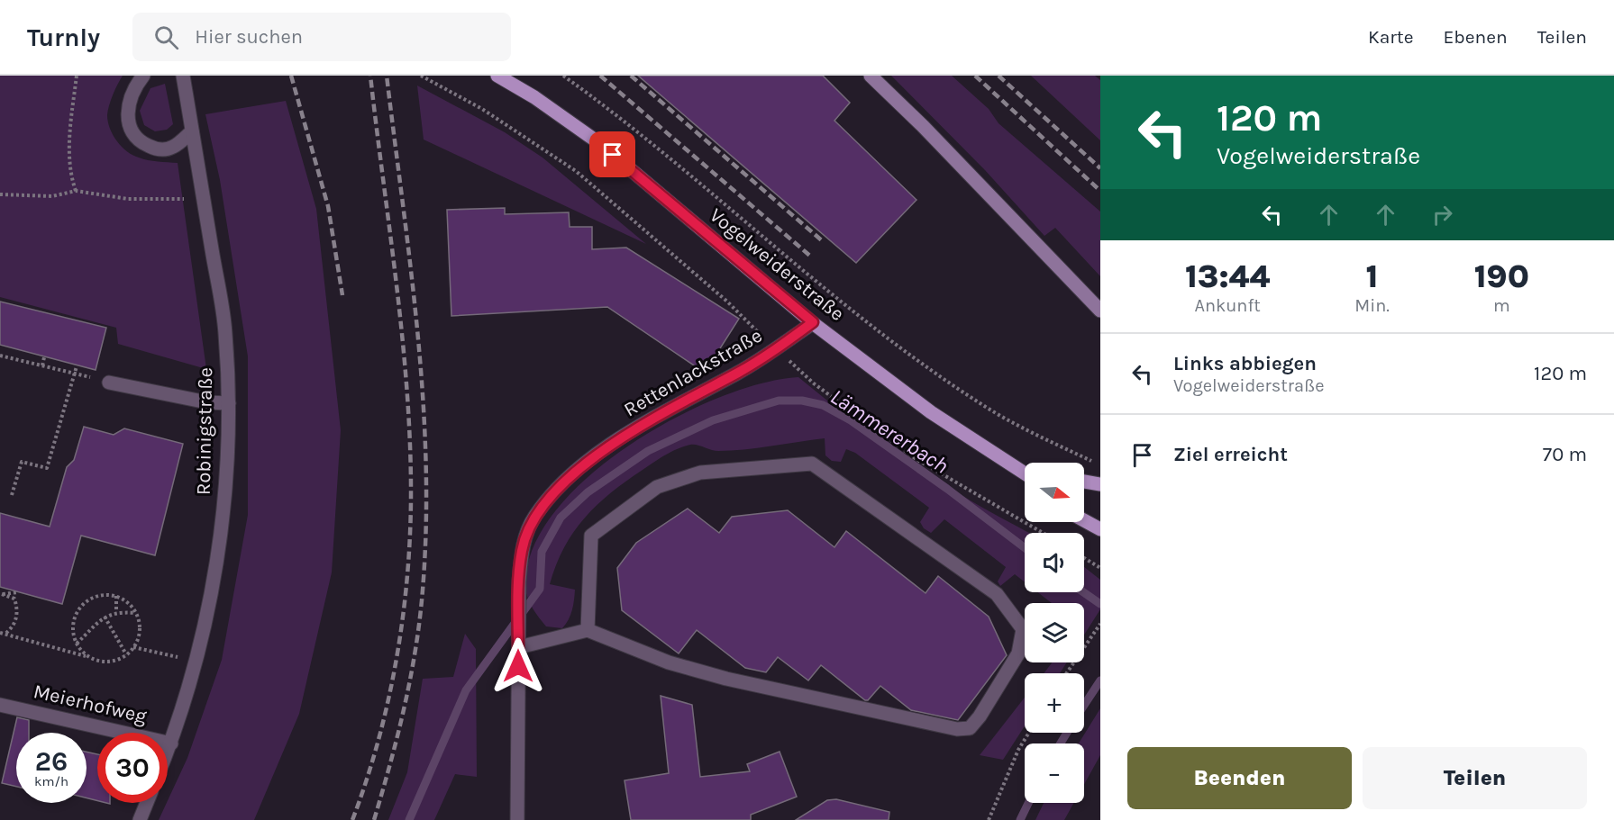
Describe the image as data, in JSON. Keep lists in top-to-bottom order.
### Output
{
  "streets": {
    "main road": ["Vogelweiderstraße"],
    "street": ["Rettenlackstraße", "Robinigstraße", "Meierhofweg"]
  },
  "crossings": [
    ["Vogelweiderstraße", "Rettenlackstraße"],
    ["Robinigstraße", "Meierhofweg"]
  ],
  "water": ["Lämmererbach"],
  "north": "right",
  "page": {
    "header": "Turnly",
    "search": "Hier suchen",
    "nav": ["Karte", "Ebenen", "Teilen"],
    "turn": ["120 m", "Vogelweiderstraße"],
    "eta": [
      "13:44",
      "Ankunft",
      "1",
      "Min.",
      "190",
      "m"
    ],
    "list": [
      {
        "name": "Links abbiegen",
        "note": "Vogelweiderstraße",
        "value": "120 m"
      },
      {
        "name": "Ziel erreicht",
        "value": "70 m"
      }
    ],
    "map_buttons": ["+", "−"],
    "speed": "26 km/h",
    "limit": "30",
    "buttons": ["Beenden", "Teilen"]
  }
}
